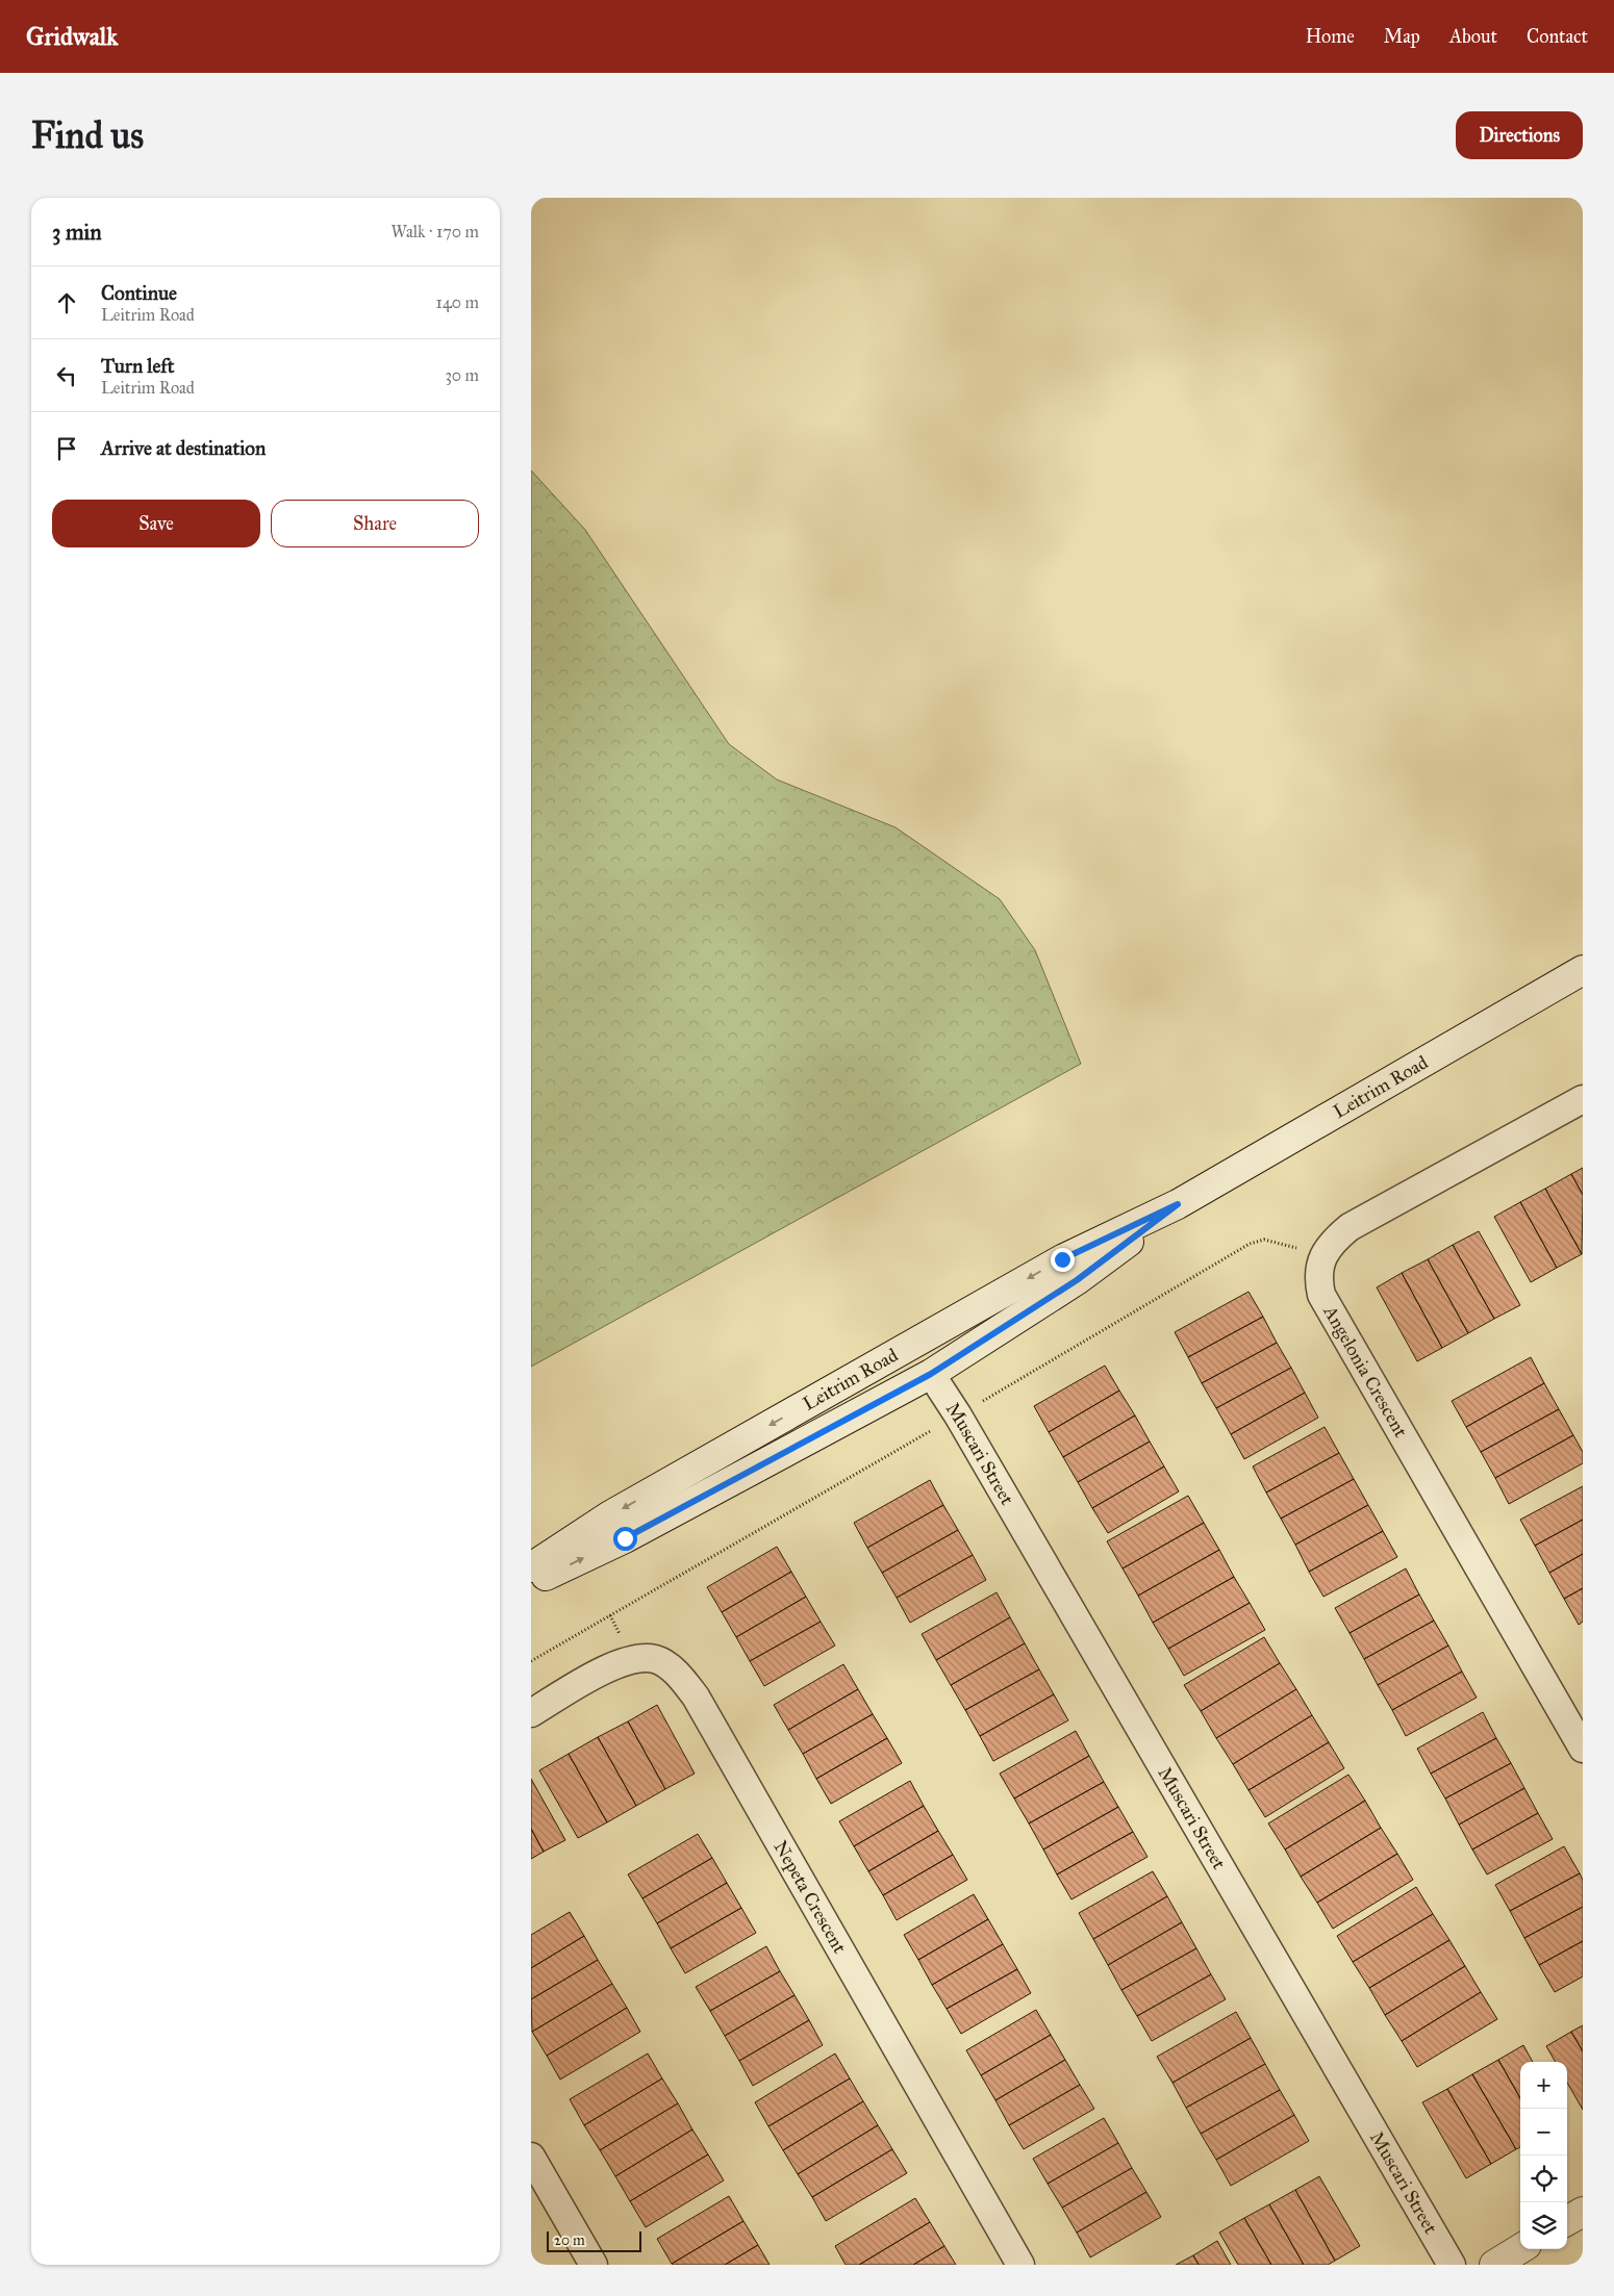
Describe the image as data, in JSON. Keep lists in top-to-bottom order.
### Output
{
  "streets": {
    "main road": ["Leitrim Road"],
    "street": ["Angelonia Crescent", "Muscari Street", "Nepeta Crescent"]
  },
  "crossings": [
    ["Leitrim Road", "Muscari Street"]
  ],
  "scale_bar": "20 m",
  "page": {
    "header": "Gridwalk",
    "nav": [
      "Home",
      "Map",
      "About",
      "Contact"
    ],
    "buttons": [
      "Directions",
      ["Save", "Share"]
    ],
    "title": "Find us",
    "heading": ["3 min", "Walk · 170 m"],
    "list": [
      ["Continue", "Leitrim Road", "140 m"],
      ["Turn left", "Leitrim Road", "30 m"],
      "Arrive at destination"
    ],
    "map_buttons": ["+", "−"],
    "scale": "20 m"
  }
}
